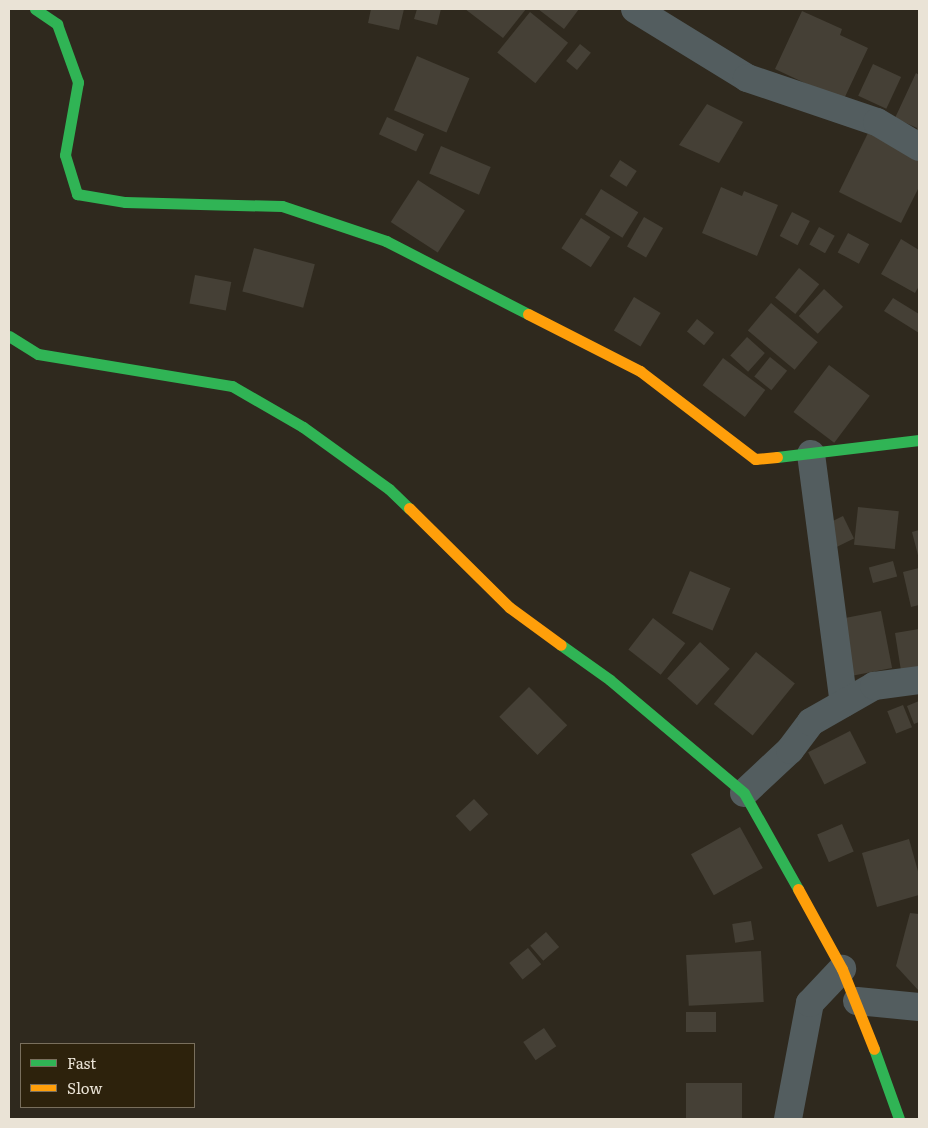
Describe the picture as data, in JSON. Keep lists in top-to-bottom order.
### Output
{
  "legend": ["Fast", "Slow"]
}
